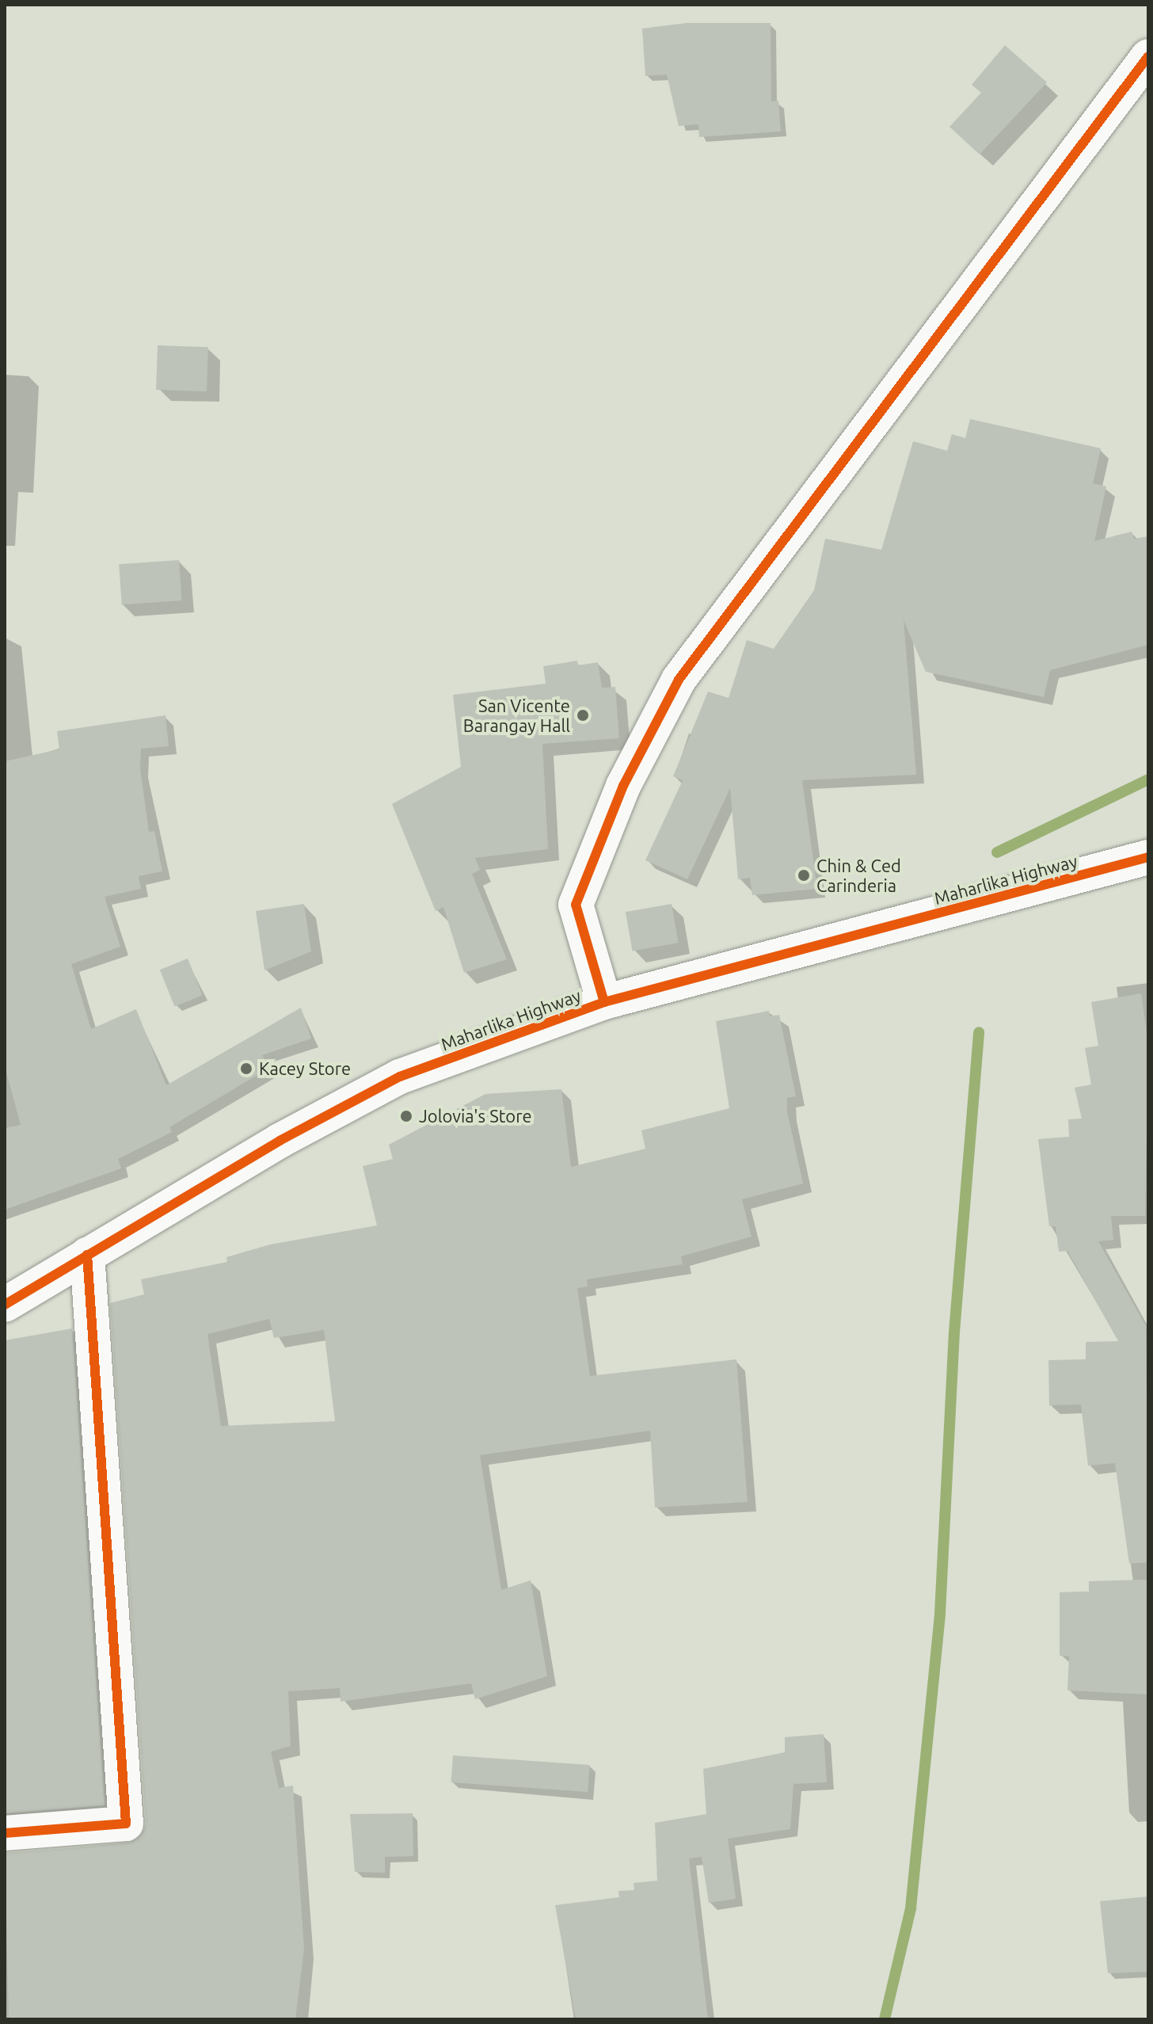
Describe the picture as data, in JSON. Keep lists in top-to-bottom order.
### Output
{
  "streets": {
    "main road": ["Maharlika Highway"]
  },
  "places": [
    "San Vicente Barangay Hall",
    "Chin & Ced Carinderia",
    "Kacey Store",
    "Jolovia's Store"
  ]
}
